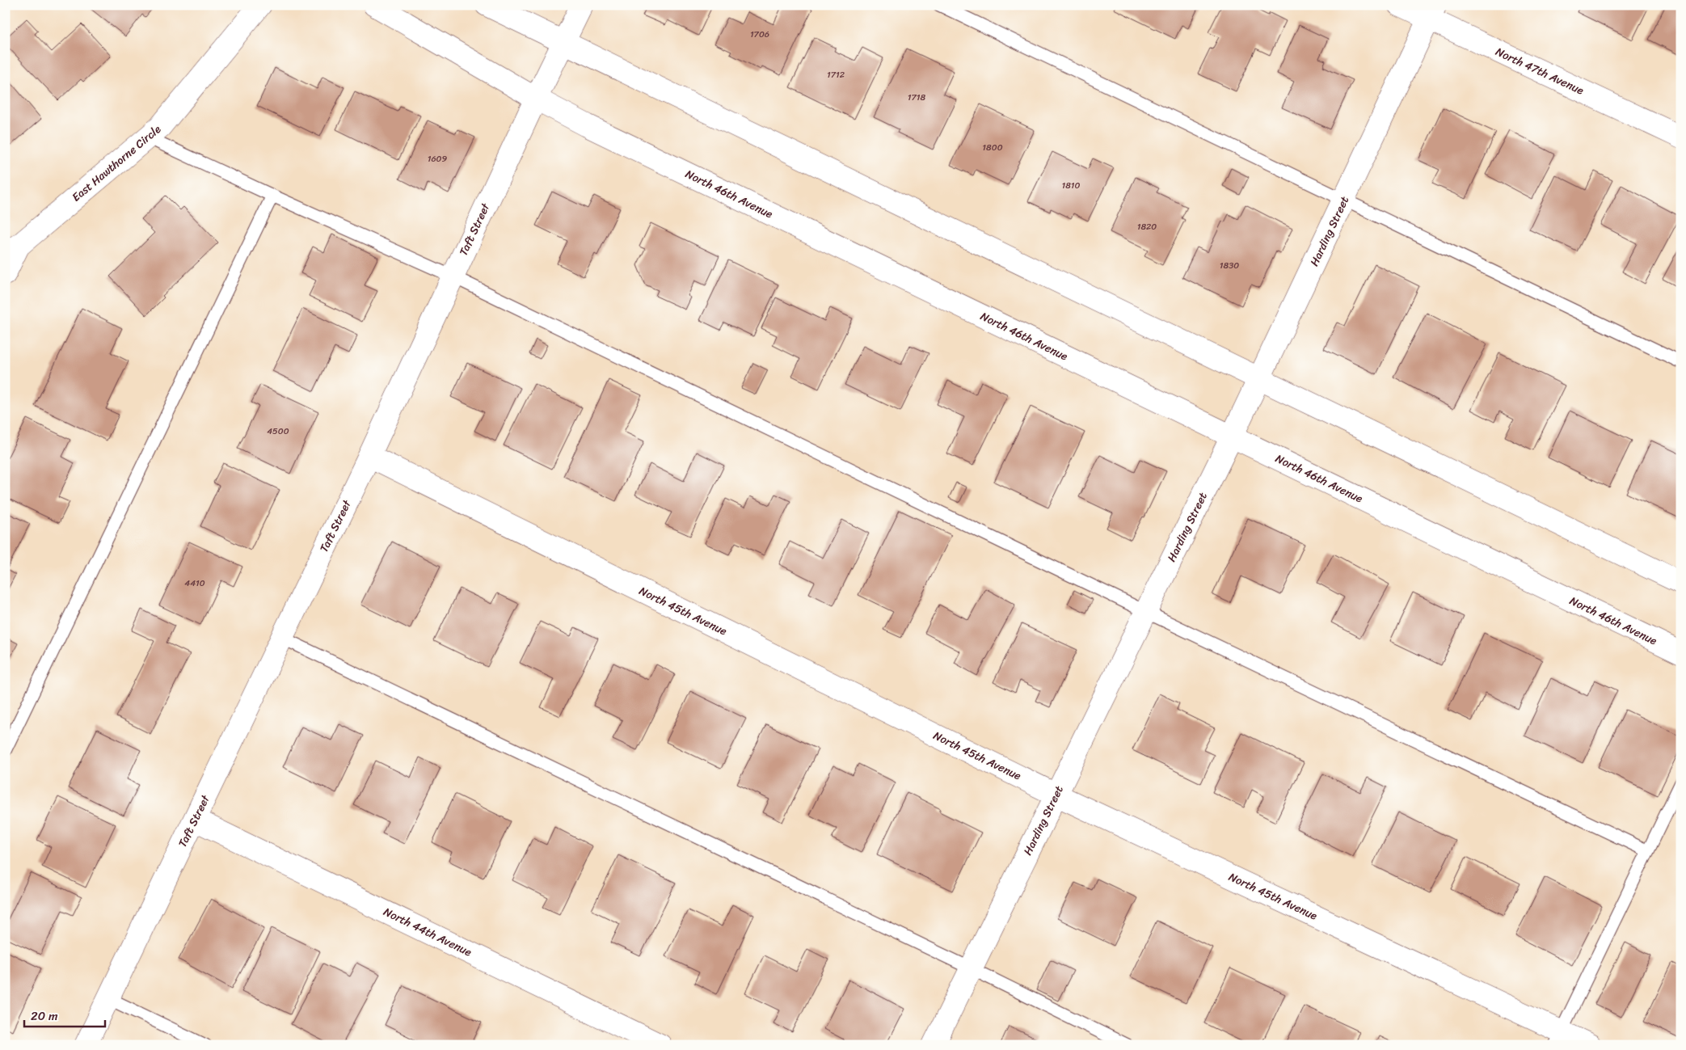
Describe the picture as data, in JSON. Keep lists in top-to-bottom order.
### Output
{
  "streets": {
    "street": [
      "North 47th Avenue",
      "East Hawthorne Circle",
      "North 46th Avenue",
      "Taft Street",
      "Harding Street",
      "North 45th Avenue",
      "North 44th Avenue"
    ]
  },
  "crossings": [
    ["North 47th Avenue", "Harding Street"],
    ["North 46th Avenue", "Taft Street"],
    ["North 46th Avenue", "Harding Street"],
    ["Taft Street", "North 45th Avenue"],
    ["Taft Street", "North 44th Avenue"],
    ["Harding Street", "North 45th Avenue"]
  ],
  "house_numbers": [
    "1706",
    "1712",
    "1718",
    "1800",
    "1609",
    "1810",
    "1820",
    "1830",
    "4500",
    "4410"
  ],
  "scale_bar": "20 m"
}
